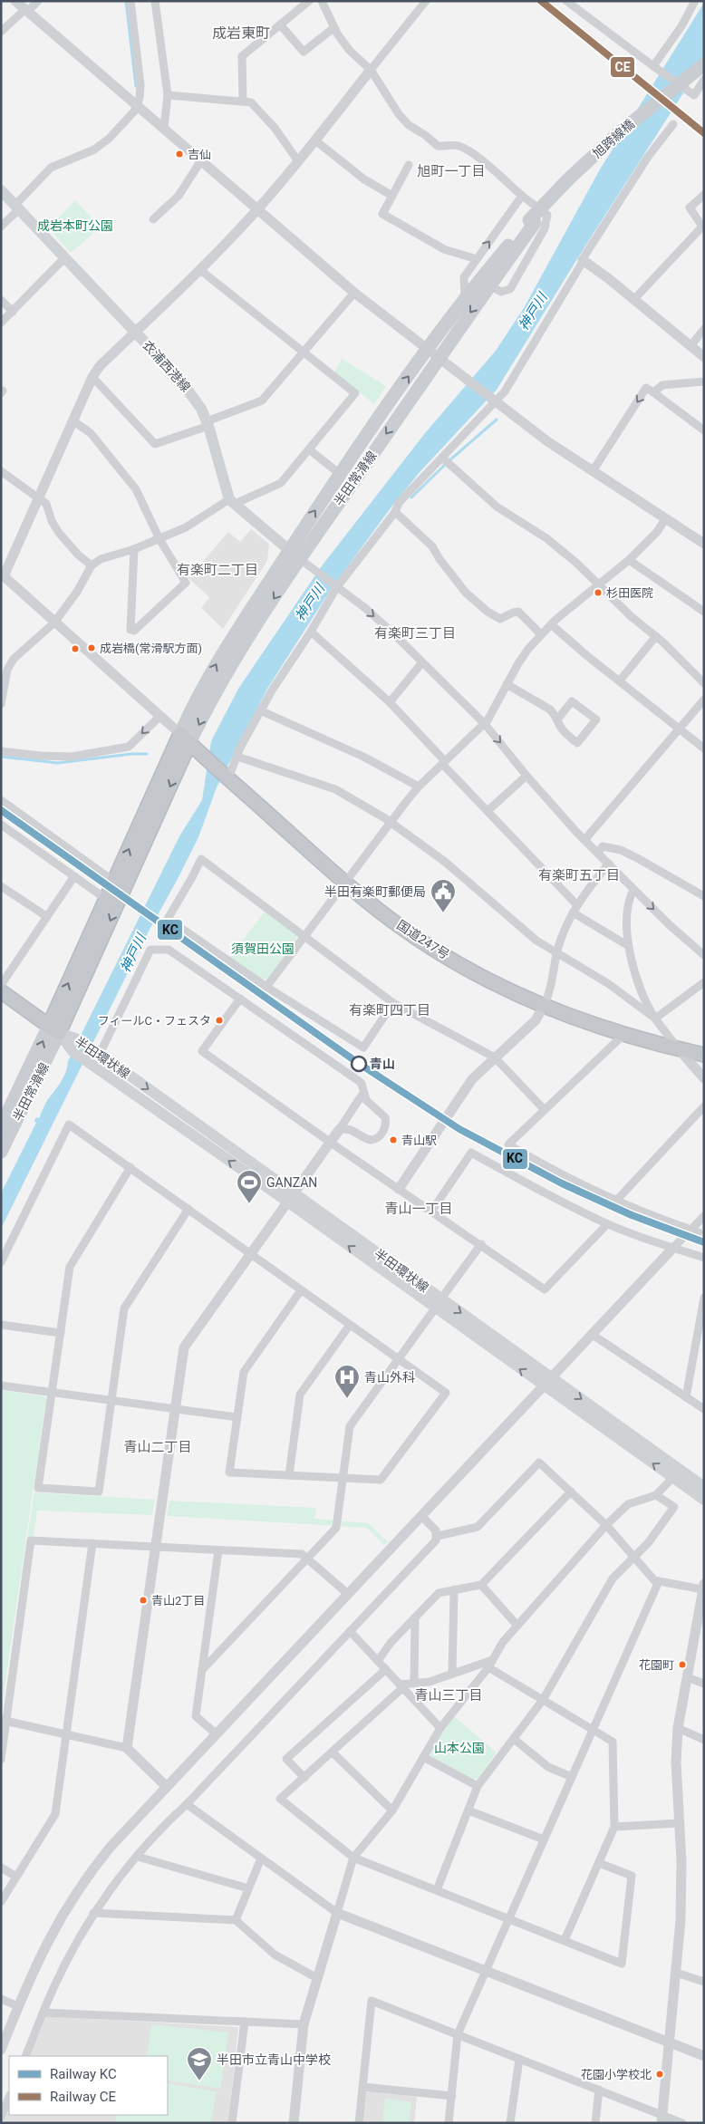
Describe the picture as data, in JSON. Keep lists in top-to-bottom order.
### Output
{
  "streets": {
    "highway": ["国道247号"],
    "main road": [
      "旭跨線橋",
      "衣浦西港線",
      "半田常滑線",
      "半田環状線"
    ]
  },
  "crossings": [
    ["旭跨線橋", "半田常滑線"],
    ["半田常滑線", "国道247号"],
    ["半田常滑線", "半田環状線"]
  ],
  "districts": [
    "成岩東町",
    "旭町一丁目",
    "有楽町二丁目",
    "有楽町三丁目",
    "有楽町五丁目",
    "有楽町四丁目",
    "青山一丁目",
    "青山二丁目",
    "青山三丁目"
  ],
  "water": ["神戸川"],
  "parks": ["成岩本町公園", "須賀田公園", "山本公園"],
  "places": {
    "other": [
      "吉仙",
      "杉田医院",
      "成岩橋(常滑駅方面)",
      "フィールC・フェスタ",
      "青山",
      "青山駅",
      "青山2丁目",
      "花園町",
      "花園小学校北"
    ],
    "public building": ["半田有楽町郵便局"],
    "sports": ["GANZAN"],
    "hospital": ["青山外科"],
    "school or university": ["半田市立青山中学校"]
  },
  "lines": ["rail line CE", "rail line KC"],
  "legend": ["Railway KC", "Railway CE"]
}
